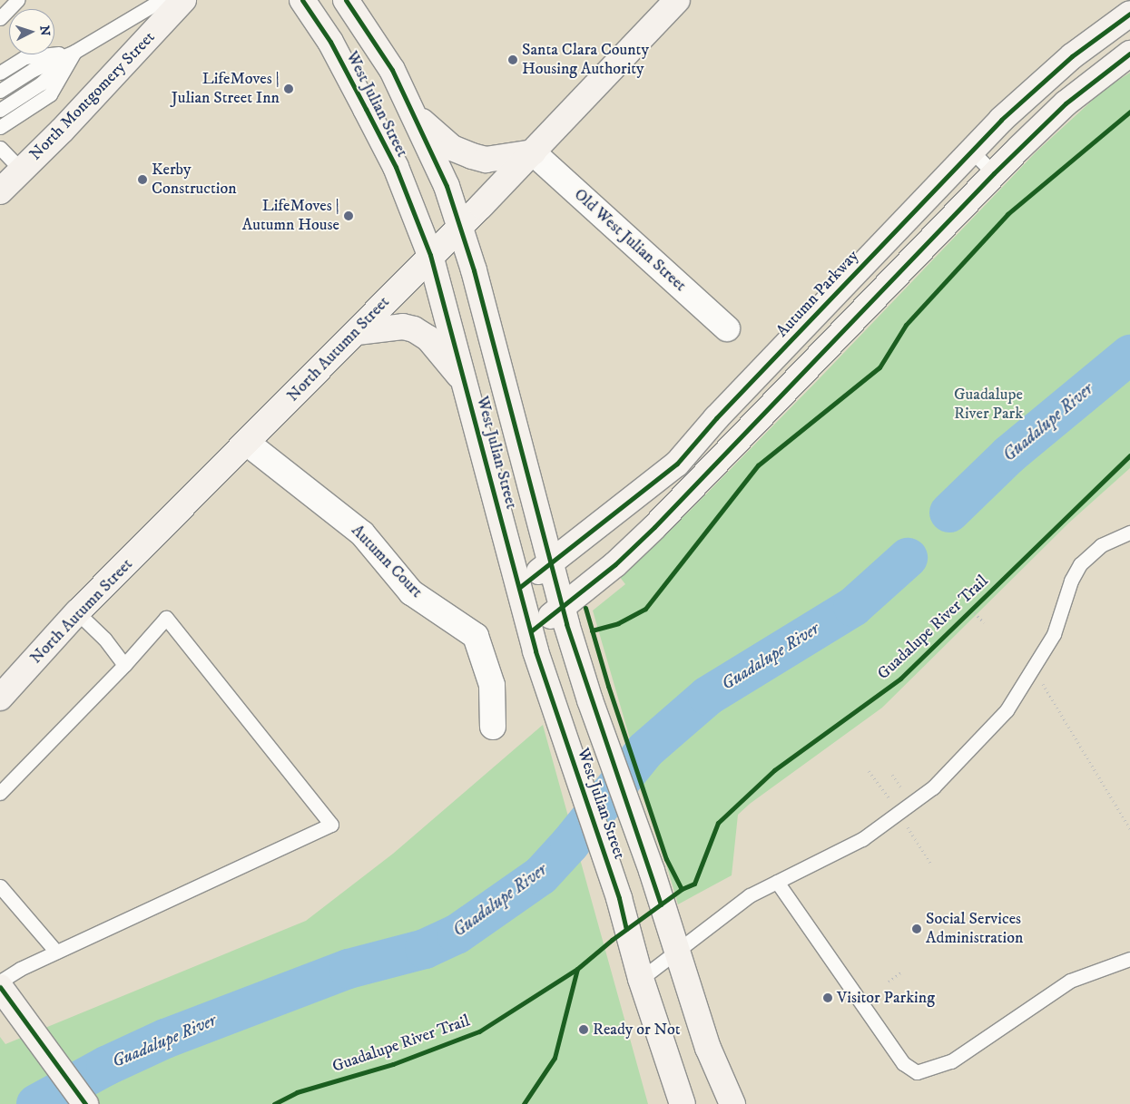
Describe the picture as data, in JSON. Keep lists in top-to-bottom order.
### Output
{
  "streets": {
    "main road": [
      "North Montgomery Street",
      "West Julian Street",
      "Autumn Parkway",
      "North Autumn Street"
    ],
    "street": ["Old West Julian Street", "Autumn Court"],
    "cycle path": ["Guadalupe River Trail"]
  },
  "crossings": [
    ["West Julian Street", "Autumn Parkway"],
    ["West Julian Street", "North Autumn Street"],
    ["Old West Julian Street", "North Autumn Street"],
    ["North Autumn Street", "Autumn Court"]
  ],
  "water": ["Guadalupe River"],
  "parks": ["Guadalupe River Park"],
  "places": [
    "Santa Clara County Housing Authority",
    "LifeMoves | Julian Street Inn",
    "Kerby Construction",
    "LifeMoves | Autumn House",
    "Social Services Administration",
    "Visitor Parking",
    "Ready or Not"
  ],
  "north": "right"
}
